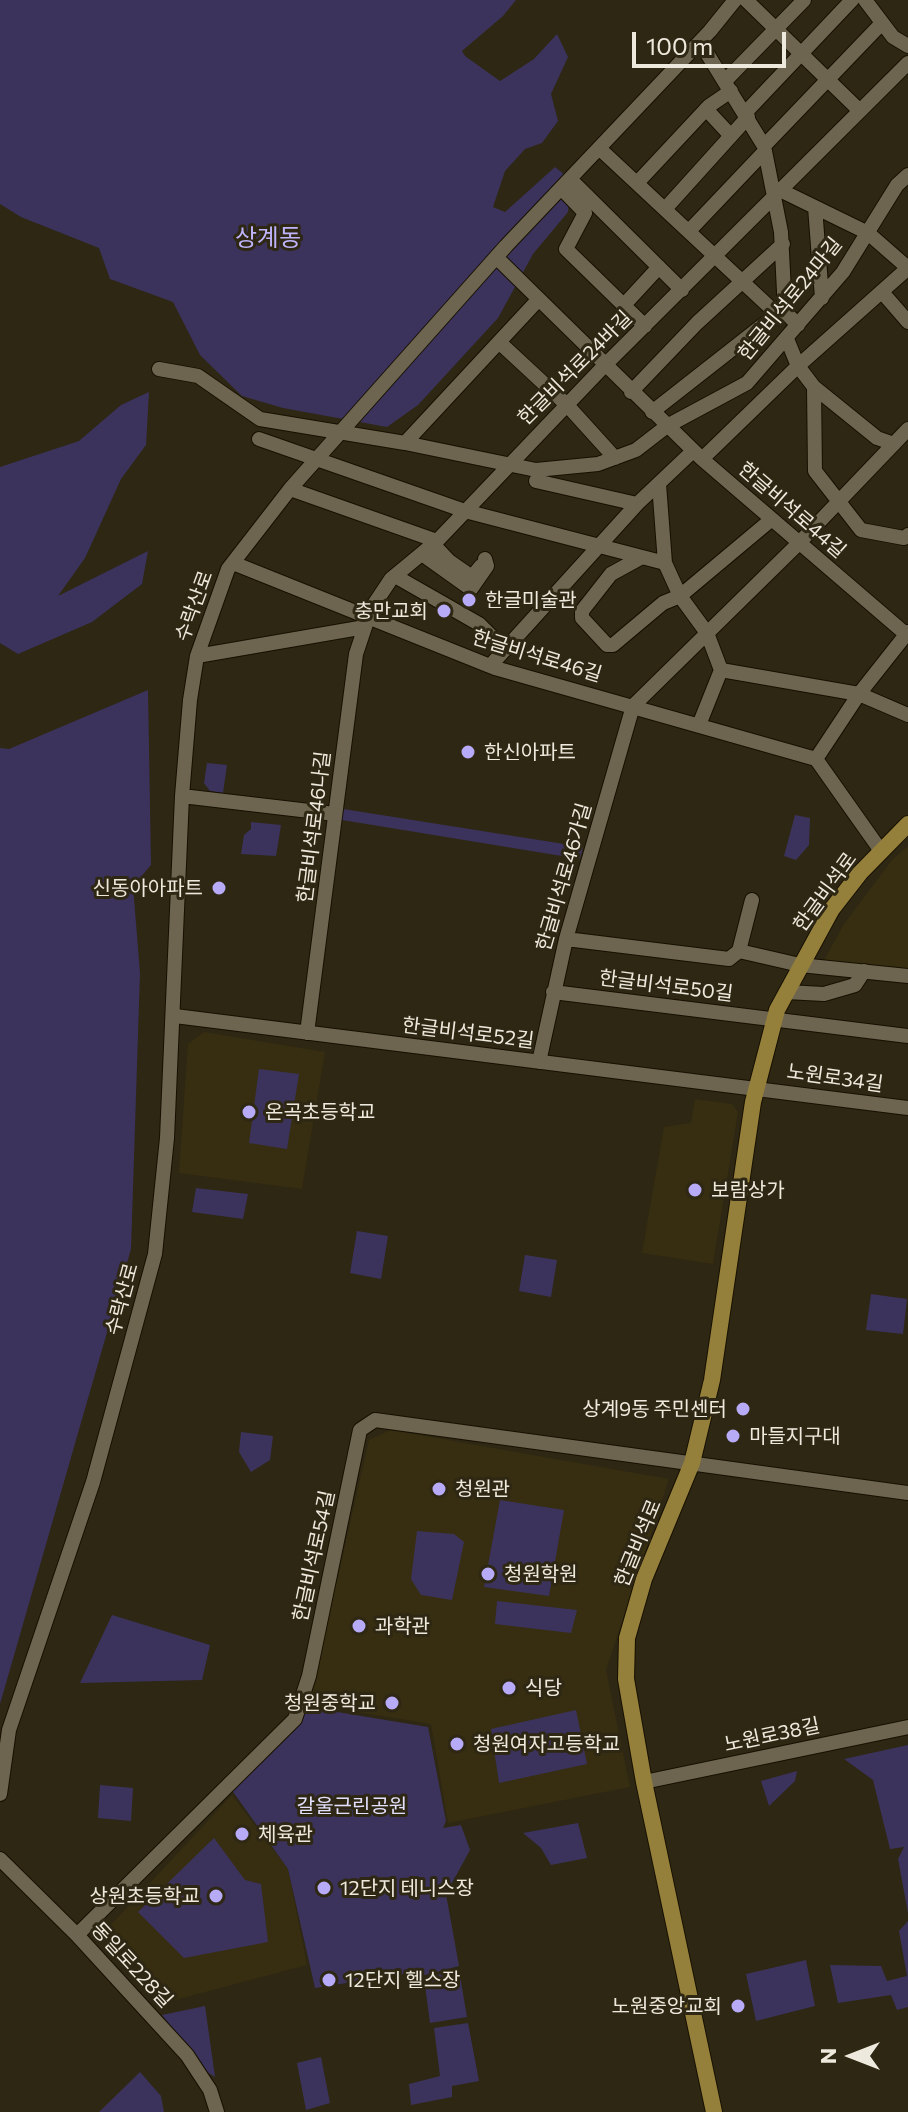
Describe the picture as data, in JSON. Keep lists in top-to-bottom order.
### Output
{
  "streets": {
    "main road": ["한글비석로"],
    "street": [
      "한글비석로24마길",
      "한글비석로24바길",
      "한글비석로44길",
      "수락산로",
      "한글비석로46길",
      "한글비석로46나길",
      "한글비석로46가길",
      "한글비석로50길",
      "한글비석로52길",
      "노원로34길",
      "한글비석로54길",
      "노원로38길",
      "동일로228길"
    ]
  },
  "crossings": [
    ["한글비석로24마길", "한글비석로24바길"],
    ["한글비석로24마길", "한글비석로44길"],
    ["한글비석로24마길", "수락산로"],
    ["한글비석로24바길", "한글비석로44길"],
    ["한글비석로24바길", "한글비석로46길"],
    ["한글비석로24바길", "한글비석로46나길"],
    ["한글비석로44길", "수락산로"],
    ["수락산로", "한글비석로46길"],
    ["수락산로", "한글비석로52길"],
    ["한글비석로46길", "한글비석로46나길"],
    ["한글비석로46길", "한글비석로46가길"],
    ["한글비석로46나길", "한글비석로52길"],
    ["한글비석로46가길", "한글비석로50길"],
    ["한글비석로46가길", "한글비석로52길"],
    ["한글비석로", "한글비석로50길"],
    ["한글비석로", "한글비석로52길"],
    ["한글비석로", "노원로34길"],
    ["한글비석로", "한글비석로54길"],
    ["한글비석로", "노원로38길"],
    ["한글비석로52길", "노원로34길"],
    ["한글비석로54길", "동일로228길"]
  ],
  "districts": ["상계동"],
  "parks": ["갈울근린공원"],
  "places": [
    "한글미술관",
    "충만교회",
    "한신아파트",
    "신동아아파트",
    "온곡초등학교",
    "보람상가",
    "상계9동 주민센터",
    "마들지구대",
    "청원관",
    "청원학원",
    "과학관",
    "식당",
    "청원중학교",
    "청원여자고등학교",
    "체육관",
    "12단지 테니스장",
    "상원초등학교",
    "12단지 헬스장",
    "노원중앙교회"
  ],
  "scale_bar": "100 m",
  "north": "left"
}
